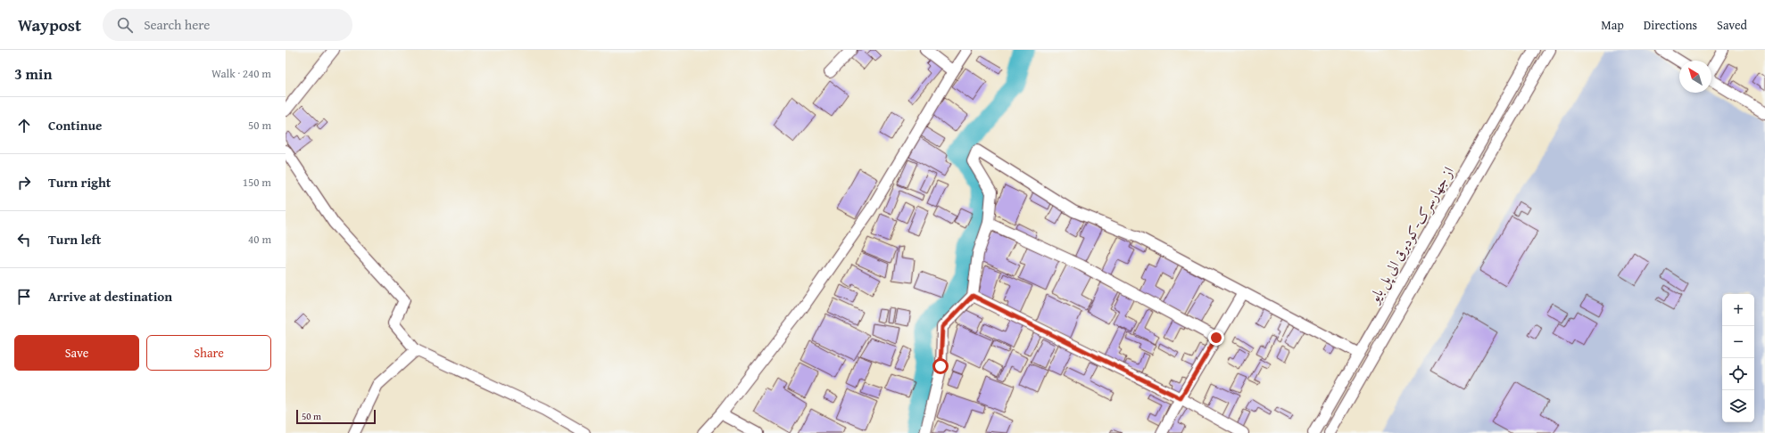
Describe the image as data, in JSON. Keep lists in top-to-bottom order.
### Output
{
  "streets": {
    "street": ["از جهارسرک-کودبرق الی پل بایو"]
  },
  "scale_bar": "50 m",
  "north": "top left",
  "page": {
    "header": "Waypost",
    "search": "Search here",
    "nav": ["Map", "Directions", "Saved"],
    "heading": ["3 min", "Walk · 240 m"],
    "list": [
      ["Continue", "50 m"],
      ["Turn right", "150 m"],
      ["Turn left", "40 m"],
      "Arrive at destination"
    ],
    "map_buttons": ["+", "−"],
    "buttons": ["Save", "Share"],
    "scale": "50 m"
  }
}
